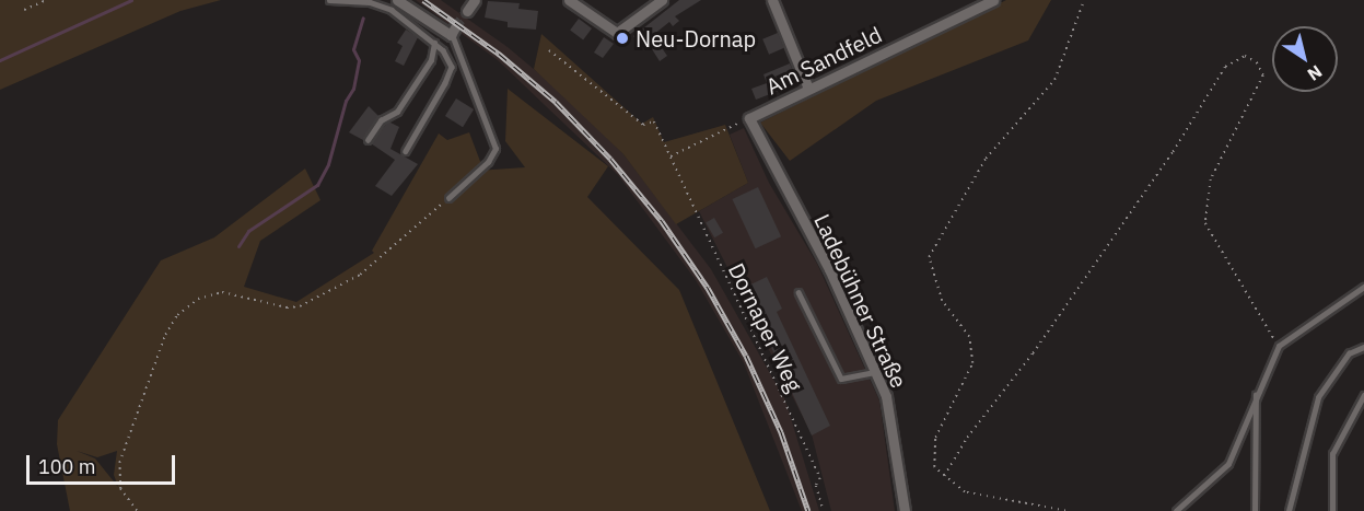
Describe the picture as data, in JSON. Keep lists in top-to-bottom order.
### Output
{
  "streets": {
    "street": ["Am Sandfeld", "Ladebühner Straße"],
    "path": ["Dornaper Weg"]
  },
  "crossings": [
    ["Am Sandfeld", "Ladebühner Straße"],
    ["Am Sandfeld", "Dornaper Weg"]
  ],
  "places": ["Neu-Dornap"],
  "scale_bar": "100 m",
  "north": "bottom right"
}
